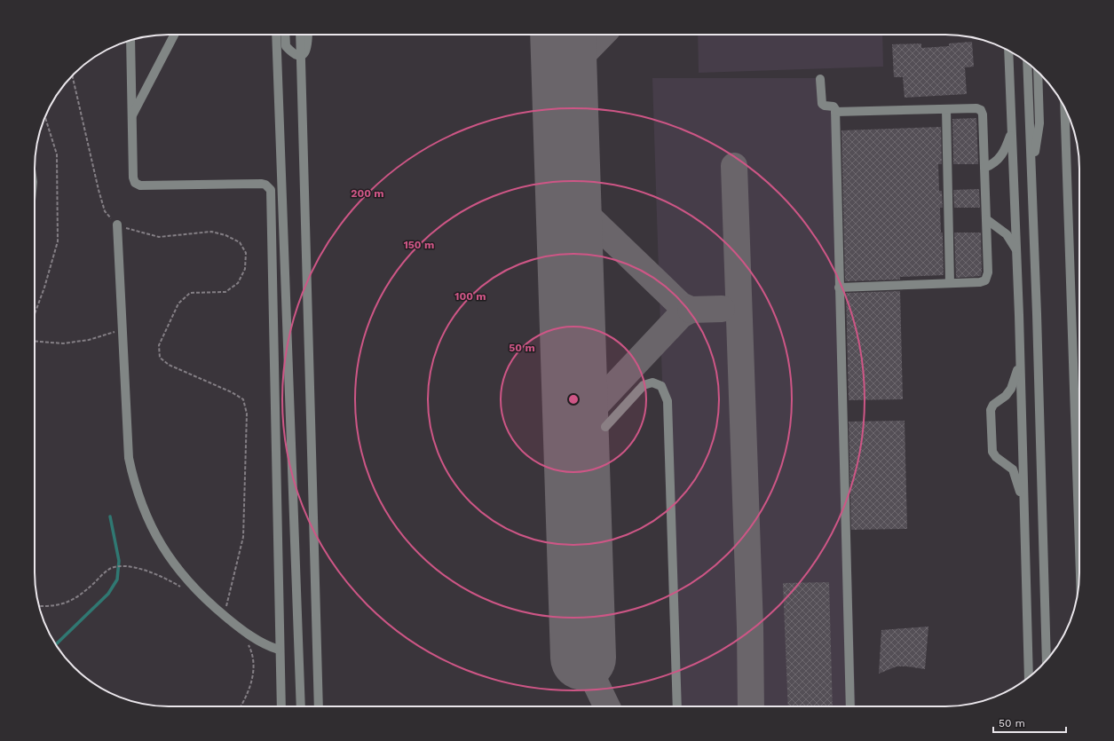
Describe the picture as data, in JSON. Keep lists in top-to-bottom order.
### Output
{
  "scale_bar": "50 m",
  "rings": [
    "200 m",
    "150 m",
    "100 m",
    "50 m"
  ]
}
